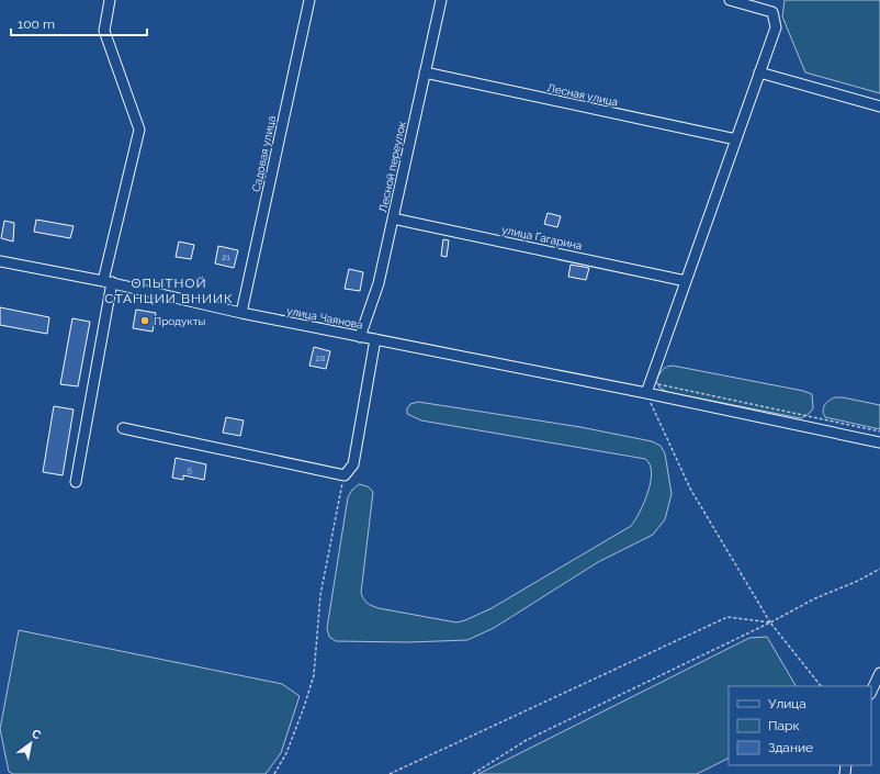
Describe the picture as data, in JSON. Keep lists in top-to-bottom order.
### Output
{
  "streets": {
    "street": [
      "Лесная улица",
      "Садовая улица",
      "Лесной переулок",
      "улица Гагарина",
      "улица Чаянова"
    ]
  },
  "crossings": [
    ["Лесная улица", "Лесной переулок"],
    ["Садовая улица", "улица Чаянова"],
    ["Лесной переулок", "улица Гагарина"],
    ["Лесной переулок", "улица Чаянова"]
  ],
  "districts": ["ОПЫТНОЙ СТАНЦИИ ВНИИК"],
  "places": ["Продукты"],
  "house_numbers": ["21", "28", "5"],
  "legend": ["Улица", "Парк", "Здание"],
  "scale_bar": "100 m",
  "north": "top right"
}
